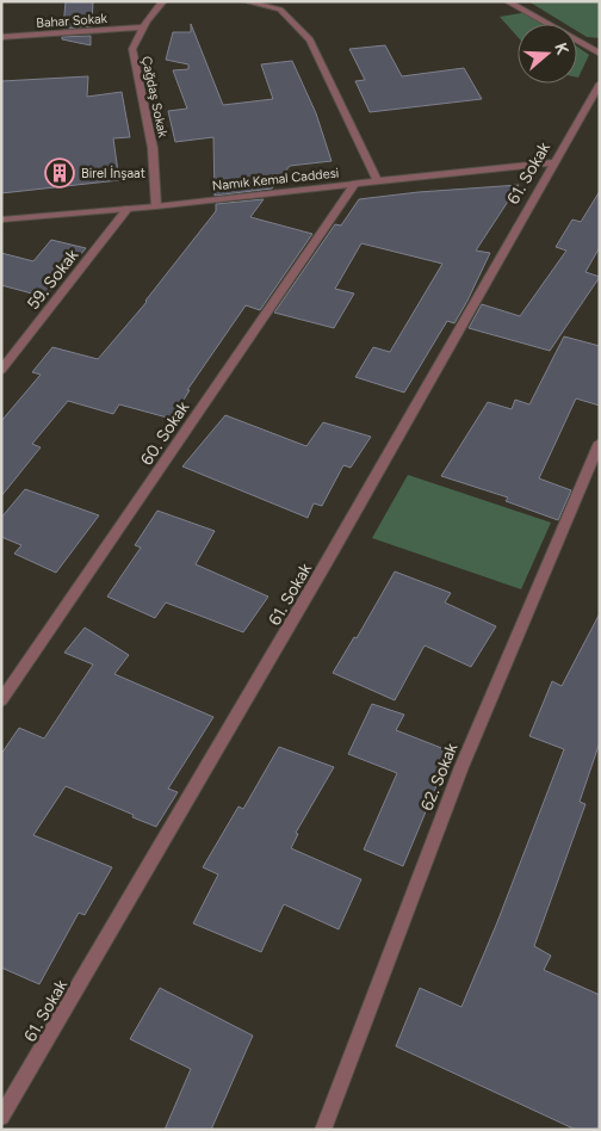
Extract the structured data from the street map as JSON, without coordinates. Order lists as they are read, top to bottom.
{
  "streets": {
    "street": [
      "Bahar Sokak",
      "Çağdaş Sokak",
      "61. Sokak",
      "Namık Kemal Caddesi",
      "59. Sokak",
      "60. Sokak",
      "62. Sokak"
    ]
  },
  "crossings": [
    ["Bahar Sokak", "Çağdaş Sokak"],
    ["Çağdaş Sokak", "Namık Kemal Caddesi"],
    ["61. Sokak", "Namık Kemal Caddesi"],
    ["Namık Kemal Caddesi", "59. Sokak"],
    ["Namık Kemal Caddesi", "60. Sokak"]
  ],
  "places": {
    "building": ["Birel İnşaat"]
  },
  "north": "right"
}
